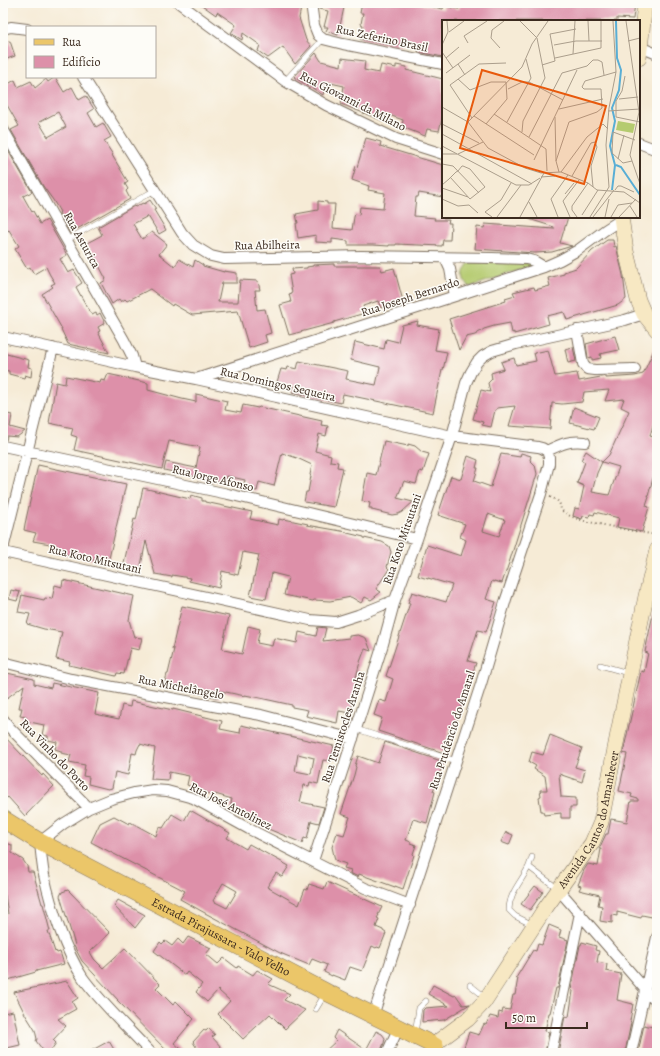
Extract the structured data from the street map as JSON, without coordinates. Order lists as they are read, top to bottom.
{
  "streets": {
    "main road": ["Avenida Cantos do Amanhecer", "Estrada Pirajussara - Valo Velho"],
    "street": [
      "Rua Zeferino Brasil",
      "Rua Giovanni da Milano",
      "Rua Asturica",
      "Rua Abilheira",
      "Rua Joseph Bernardo",
      "Rua Domingos Sequeira",
      "Rua Jorge Afonso",
      "Rua Koto Mitsutani",
      "Rua Michelângelo",
      "Rua Temistocles Aranha",
      "Rua Prudêncio do Amaral",
      "Rua Vinho do Porto",
      "Rua José Antolinez"
    ]
  },
  "crossings": [
    ["Rua Asturica", "Rua Domingos Sequeira"],
    ["Rua Abilheira", "Rua Joseph Bernardo"],
    ["Rua Joseph Bernardo", "Rua Domingos Sequeira"],
    ["Rua Domingos Sequeira", "Rua Koto Mitsutani"],
    ["Rua Domingos Sequeira", "Rua Prudêncio do Amaral"],
    ["Rua Jorge Afonso", "Rua Koto Mitsutani"],
    ["Rua Koto Mitsutani", "Rua Temistocles Aranha"],
    ["Rua Michelângelo", "Rua Temistocles Aranha"],
    ["Rua Temistocles Aranha", "Rua José Antolinez"],
    ["Rua Prudêncio do Amaral", "Rua José Antolinez"],
    ["Rua Prudêncio do Amaral", "Estrada Pirajussara - Valo Velho"],
    ["Rua Vinho do Porto", "Rua José Antolinez"],
    ["Rua José Antolinez", "Estrada Pirajussara - Valo Velho"],
    ["Avenida Cantos do Amanhecer", "Estrada Pirajussara - Valo Velho"]
  ],
  "legend": ["Rua", "Edifício"],
  "scale_bar": "50 m"
}
